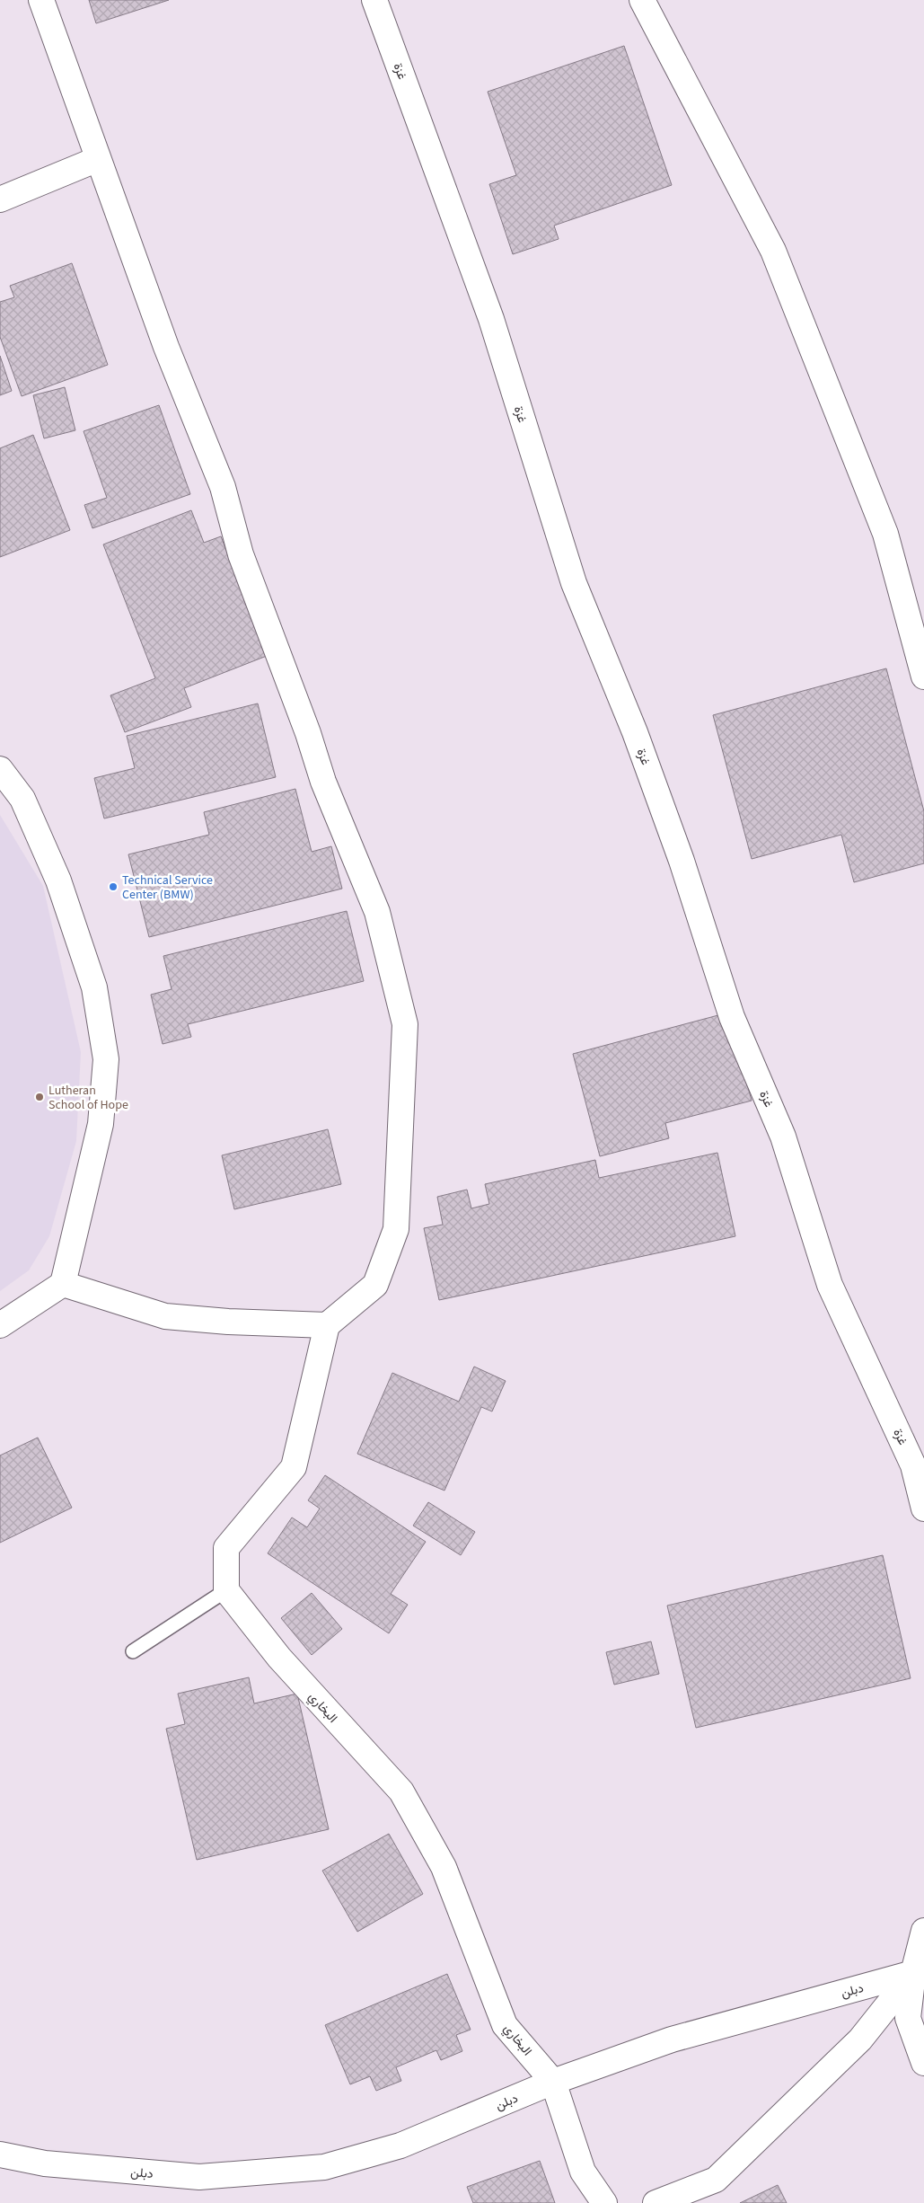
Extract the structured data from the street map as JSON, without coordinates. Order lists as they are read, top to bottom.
{
  "streets": {
    "street": ["غزة", "البخاري", "دبلن"]
  },
  "crossings": [
    ["البخاري", "دبلن"]
  ],
  "places": ["Technical Service Center (BMW)", "Lutheran School of Hope"]
}
